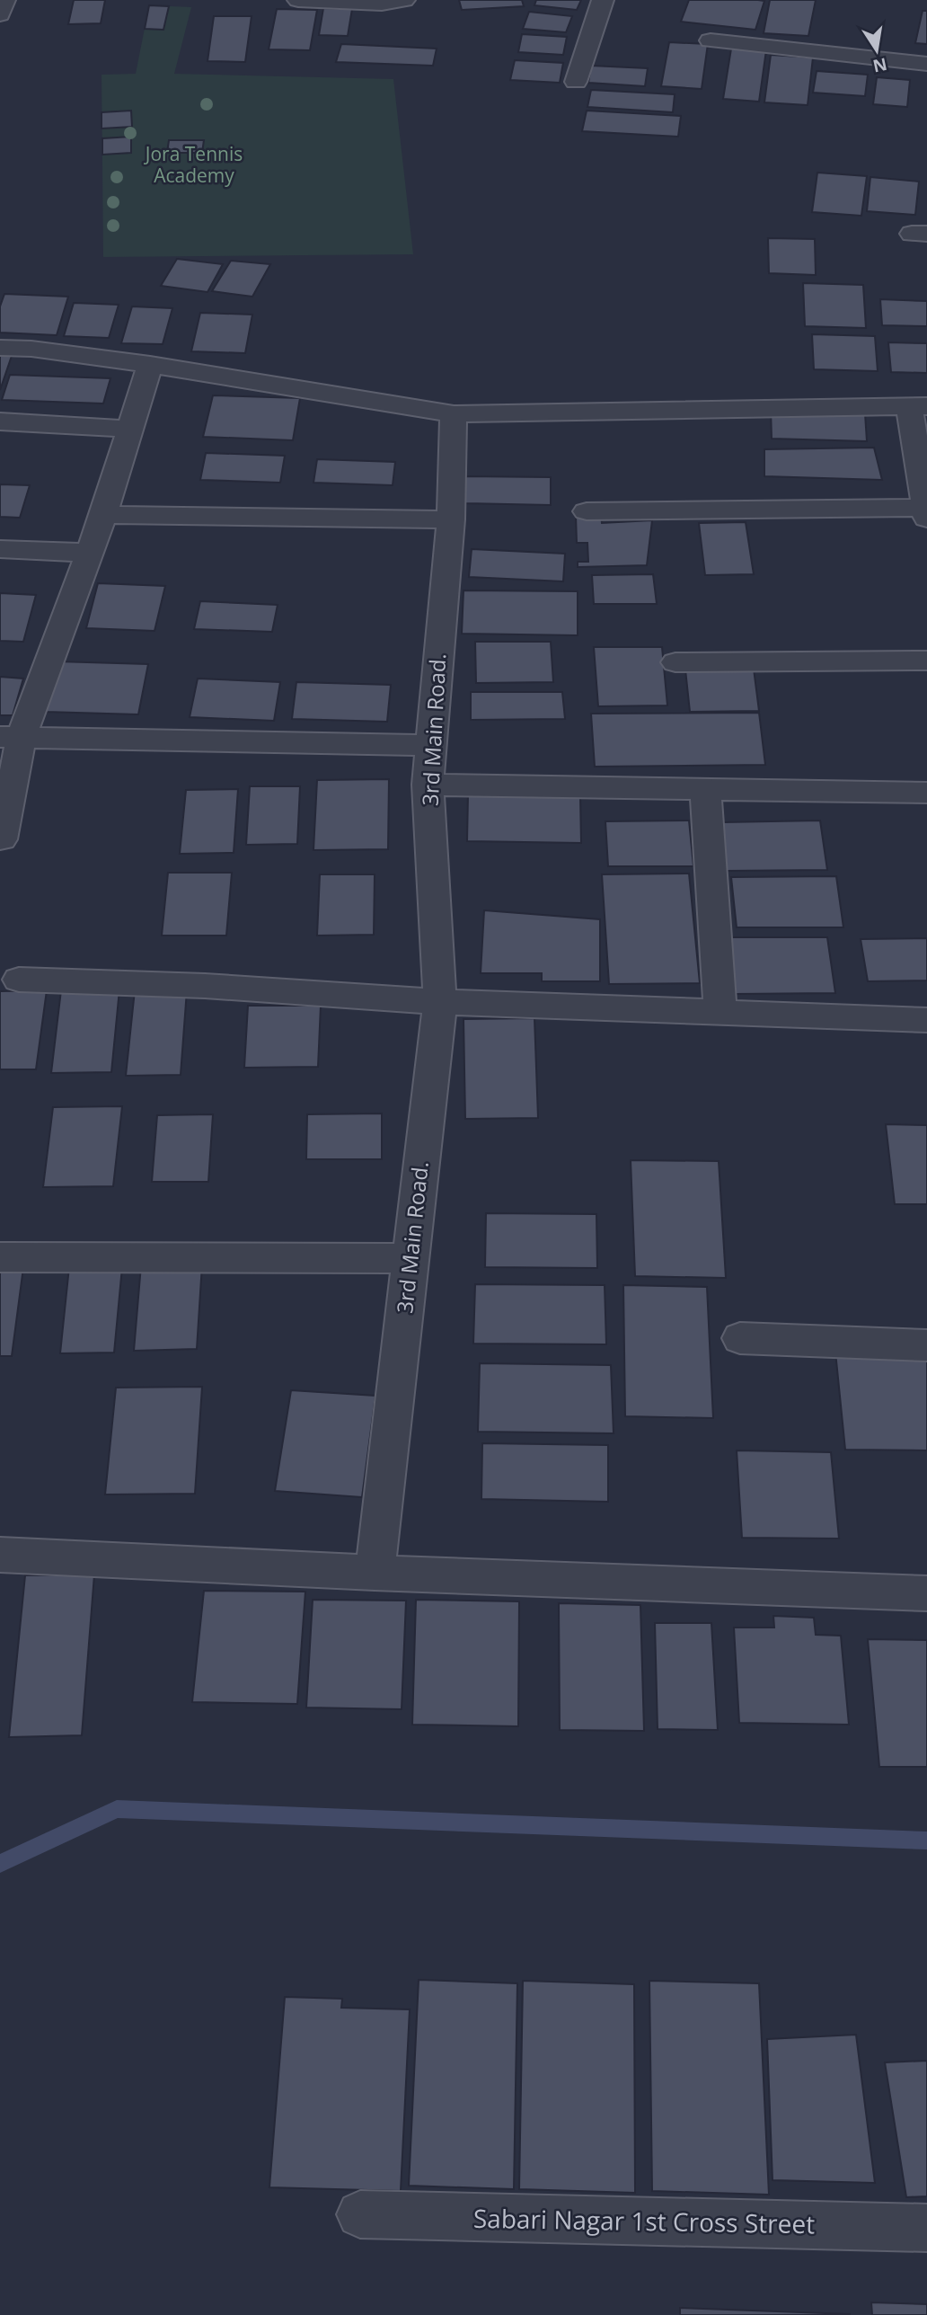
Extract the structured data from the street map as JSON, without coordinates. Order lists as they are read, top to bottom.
{
  "streets": {
    "street": ["3rd Main Road.", "Sabari Nagar 1st Cross Street"]
  },
  "parks": ["Jora Tennis Academy"],
  "north": "bottom"
}
